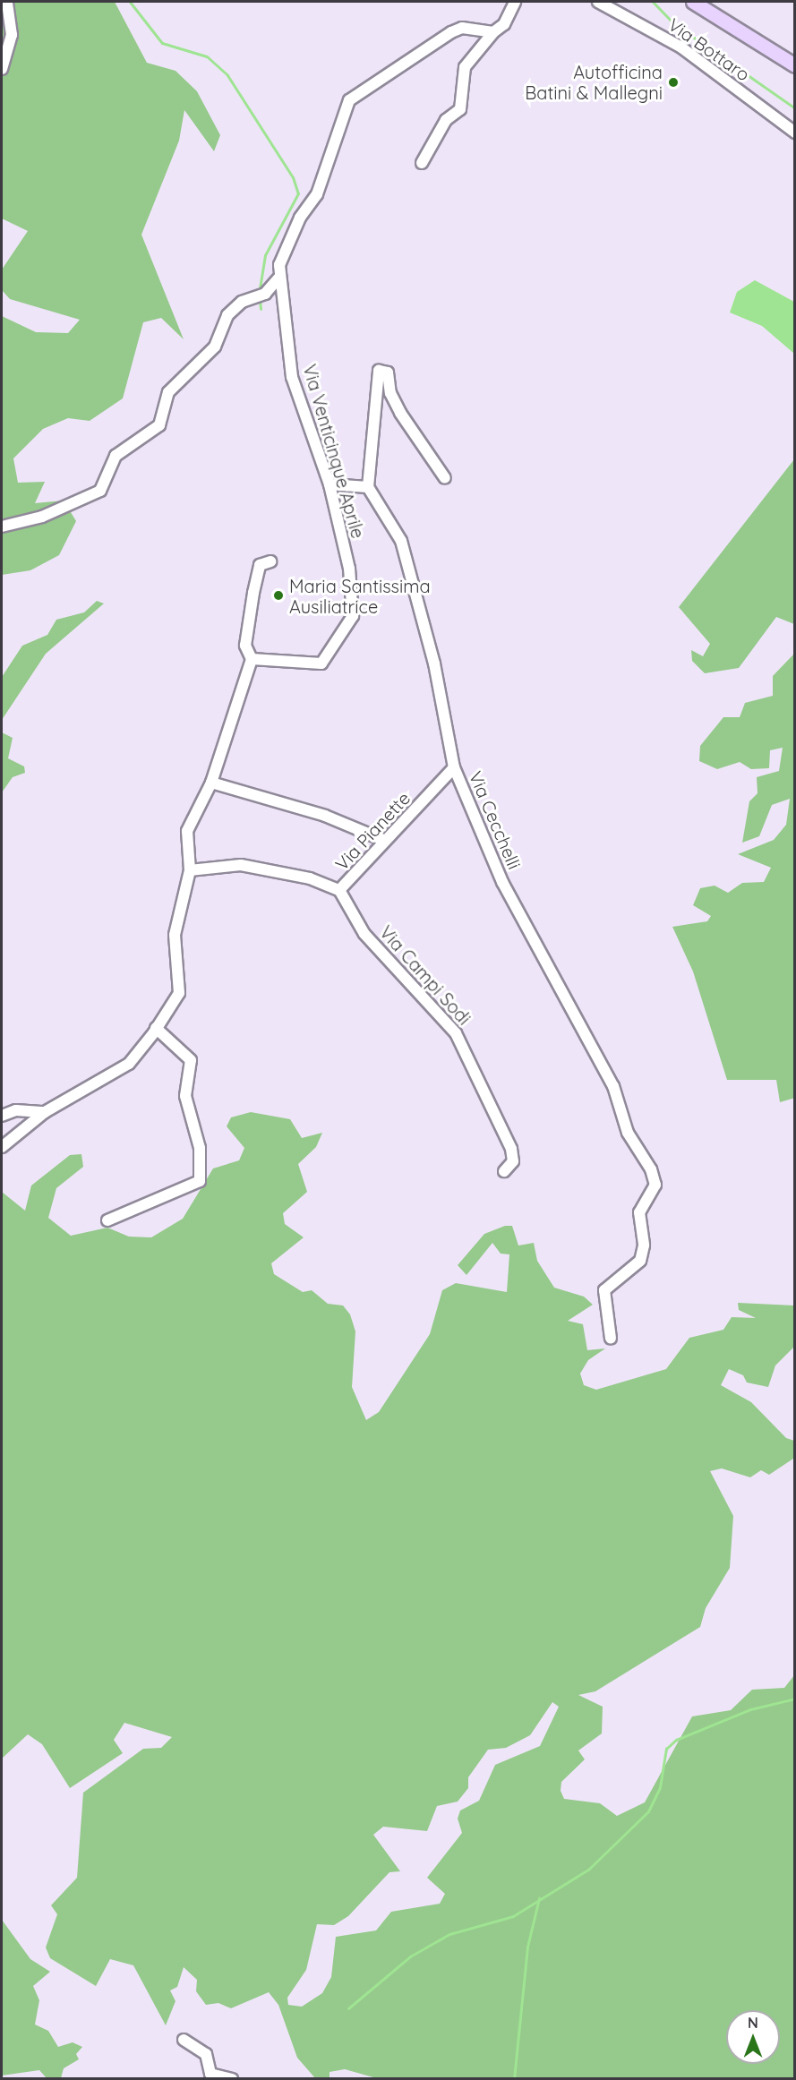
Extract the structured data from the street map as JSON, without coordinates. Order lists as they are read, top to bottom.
{
  "streets": {
    "street": [
      "Via Bottaro",
      "Via Venticinque Aprile",
      "Via Cecchelli",
      "Via Pianette",
      "Via Campi Sodi"
    ]
  },
  "crossings": [
    ["Via Cecchelli", "Via Pianette"],
    ["Via Pianette", "Via Campi Sodi"]
  ],
  "places": ["Autofficina Batini & Mallegni", "Maria Santissima Ausiliatrice"],
  "north": "top"
}
